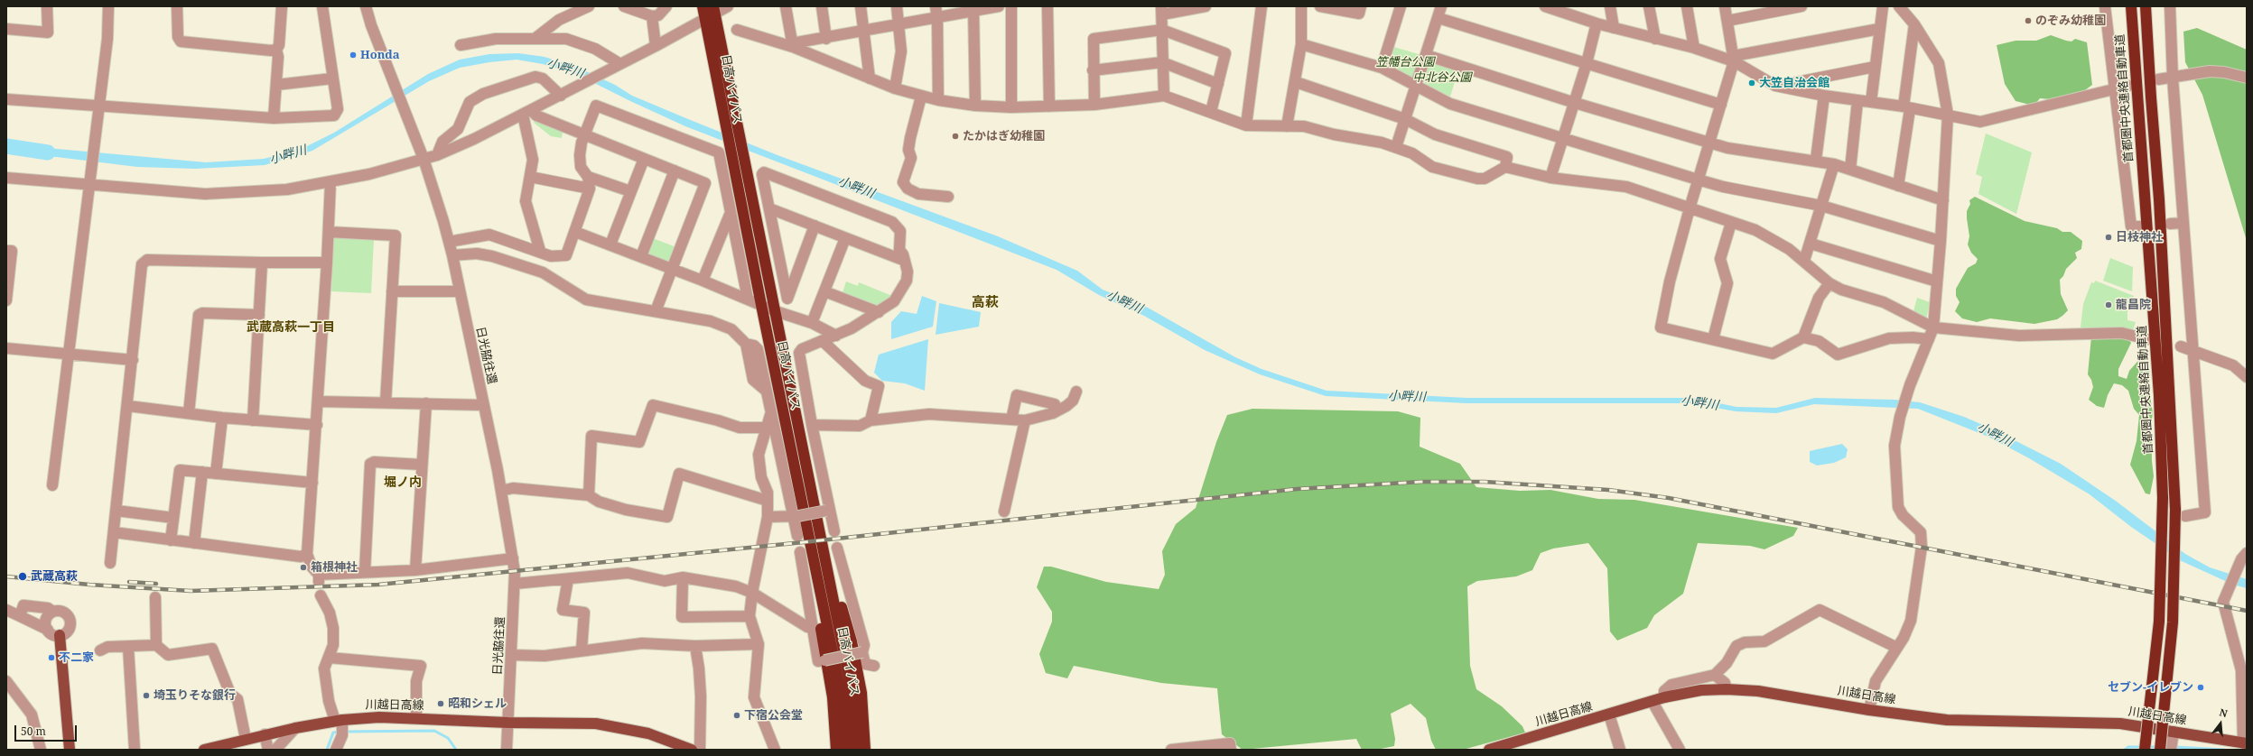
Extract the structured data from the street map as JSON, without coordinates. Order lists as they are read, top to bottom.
{
  "streets": {
    "highway": ["日高バイパス", "首都圏中央連絡自動車道"],
    "main road": ["川越日高線"],
    "street": ["日光脇往還"]
  },
  "crossings": [
    ["日光脇往還", "川越日高線"]
  ],
  "districts": ["高萩", "武蔵高萩一丁目", "堀ノ内"],
  "water": ["小畔川"],
  "parks": ["笠幡台公園", "中北谷公園"],
  "places": [
    "のぞみ幼稚園",
    "Honda",
    "大笠自治会館",
    "たかはぎ幼稚園",
    "日枝神社",
    "龍昌院",
    "箱根神社",
    "武蔵高萩",
    "不二家",
    "セブン-イレブン",
    "埼玉りそな銀行",
    "昭和シェル",
    "下宿公会堂"
  ],
  "scale_bar": "50 m",
  "north": "top"
}
